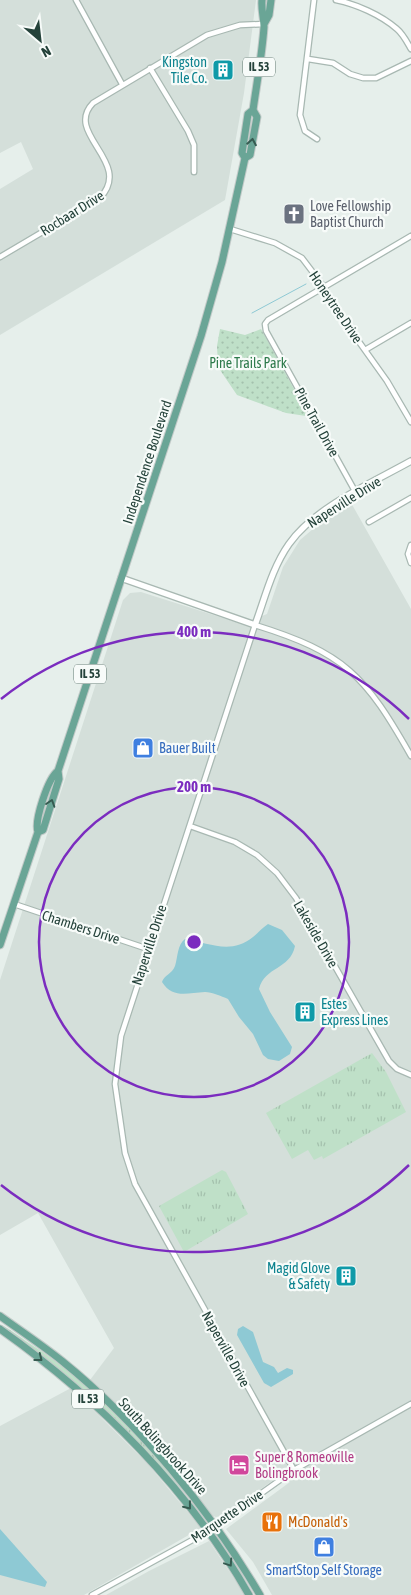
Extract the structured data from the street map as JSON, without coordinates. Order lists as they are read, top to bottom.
{
  "streets": {
    "main road": ["IL 53", "Independence Boulevard", "South Bolingbrook Drive"],
    "street": [
      "Rocbaar Drive",
      "Honeytree Drive",
      "Pine Trail Drive",
      "Naperville Drive",
      "Chambers Drive",
      "Lakeside Drive",
      "Marquette Drive"
    ]
  },
  "crossings": [
    ["Rocbaar Drive", "Independence Boulevard"],
    ["Honeytree Drive", "Pine Trail Drive"],
    ["Honeytree Drive", "Independence Boulevard"],
    ["Pine Trail Drive", "Naperville Drive"],
    ["Independence Boulevard", "Chambers Drive"],
    ["Naperville Drive", "Chambers Drive"],
    ["Naperville Drive", "Lakeside Drive"],
    ["Naperville Drive", "Marquette Drive"],
    ["South Bolingbrook Drive", "Marquette Drive"]
  ],
  "parks": ["Pine Trails Park"],
  "places": {
    "building": ["Kingston Tile Co.", "Estes Express Lines", "Magid Glove & Safety"],
    "church": ["Love Fellowship Baptist Church"],
    "shop": ["Bauer Built", "SmartStop Self Storage"],
    "hotel": ["Super 8 Romeoville Bolingbrook"],
    "restaurant": ["McDonald's"]
  },
  "north": "bottom right",
  "rings": ["400 m", "200 m"]
}
